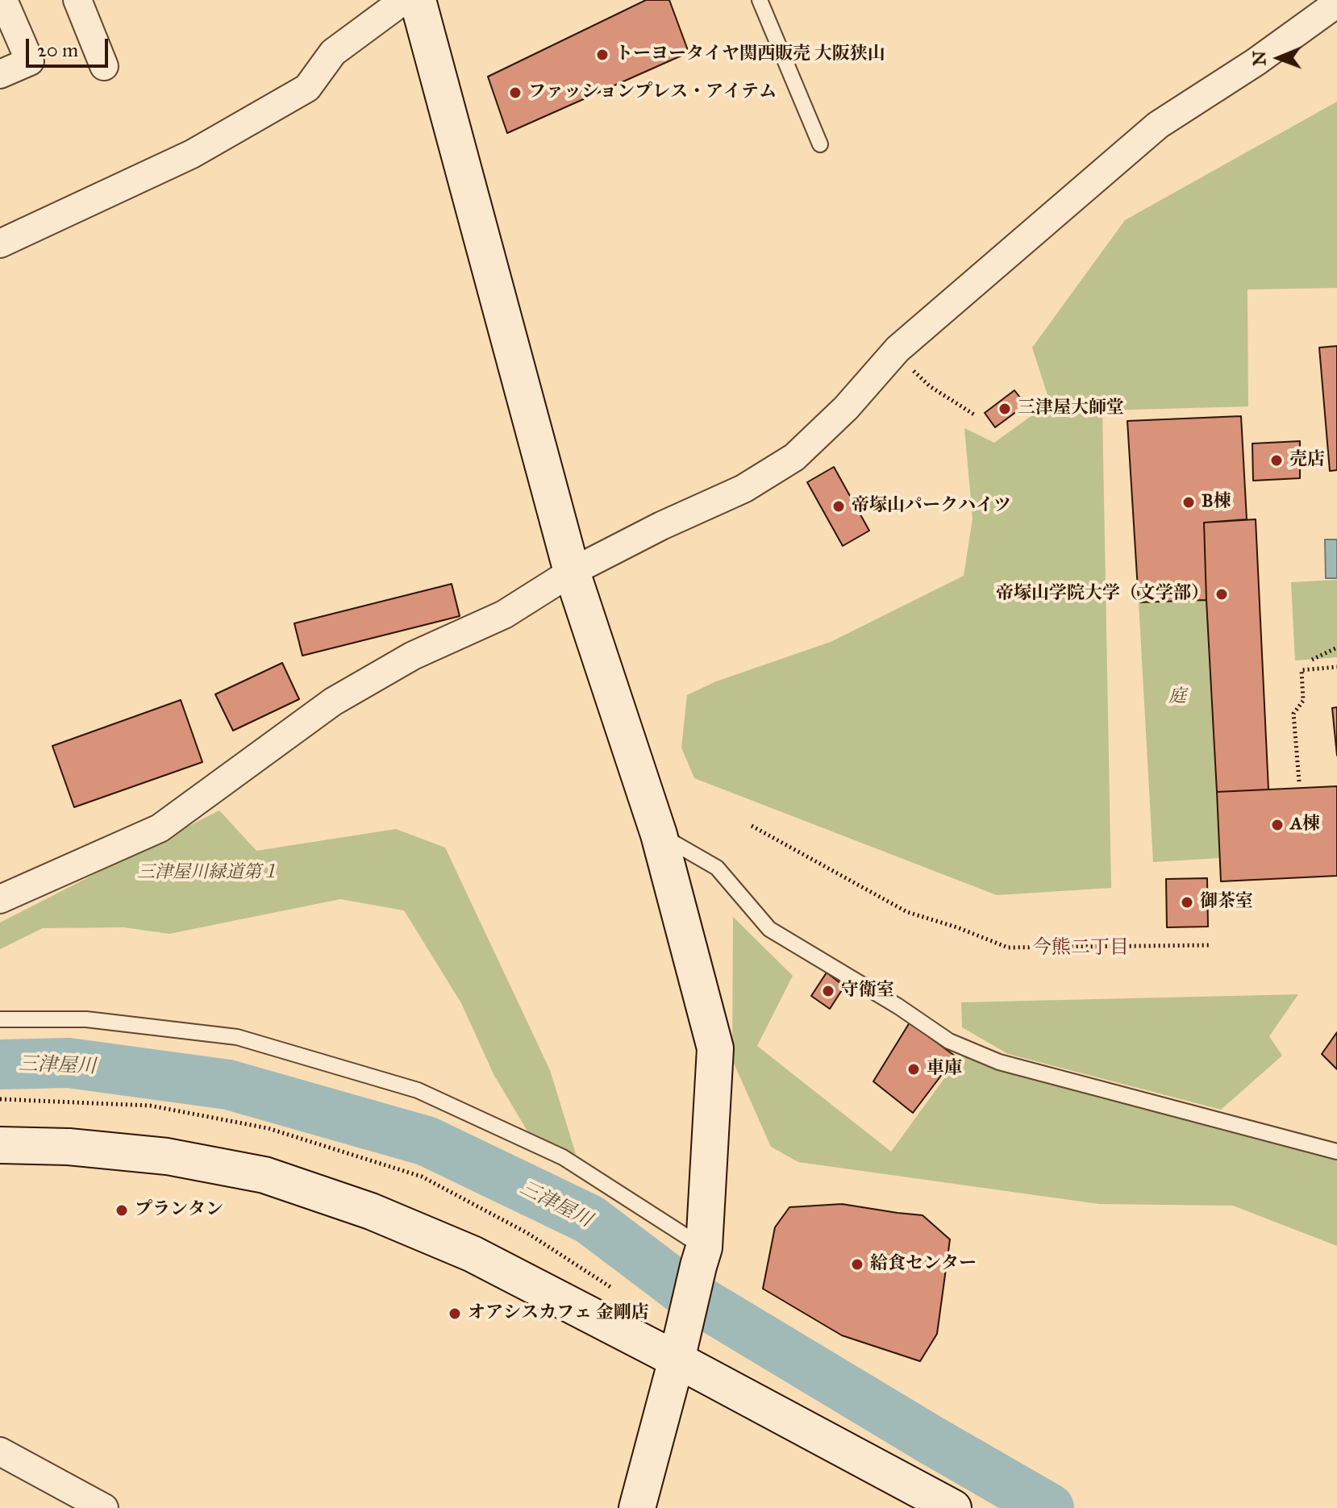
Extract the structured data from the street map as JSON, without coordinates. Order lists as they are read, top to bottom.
{
  "districts": ["今熊二丁目"],
  "water": ["三津屋川"],
  "parks": ["庭", "三津屋川緑道第１"],
  "places": [
    "トーヨータイヤ関西販売 大阪狭山",
    "ファッションプレス・アイテム",
    "三津屋大師堂",
    "売店",
    "B棟",
    "帝塚山パークハイツ",
    "帝塚山学院大学（文学部）",
    "A棟",
    "御茶室",
    "守衛室",
    "車庫",
    "プランタン",
    "給食センター",
    "オアシスカフェ 金剛店"
  ],
  "scale_bar": "20 m",
  "north": "left"
}
